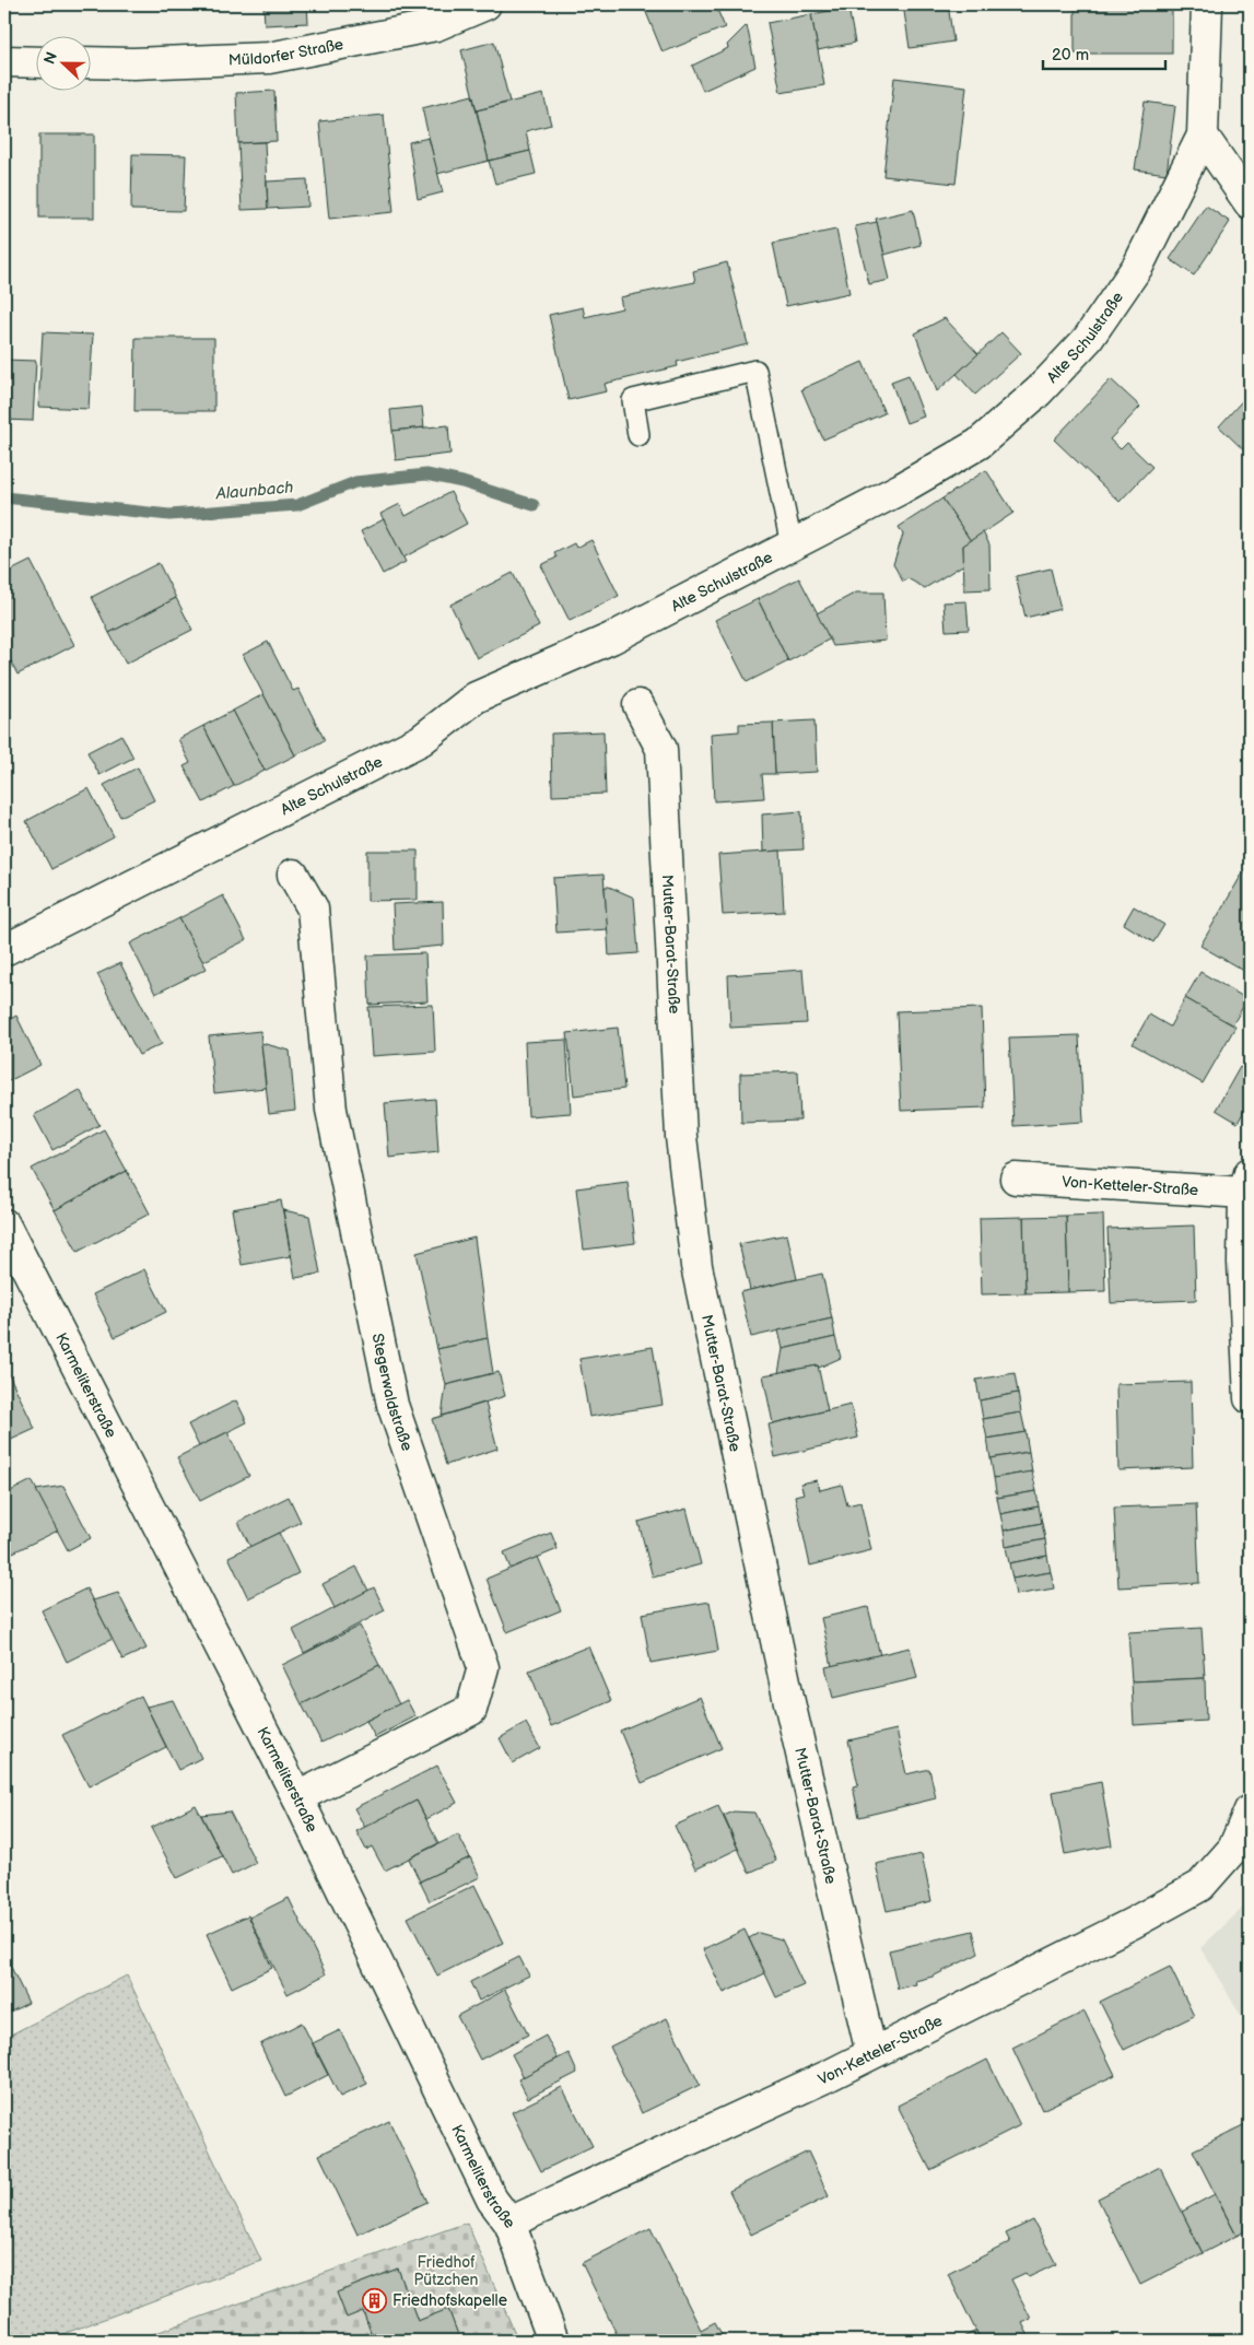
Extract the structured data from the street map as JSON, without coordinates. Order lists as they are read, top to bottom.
{
  "streets": {
    "street": [
      "Müldorfer Straße",
      "Alte Schulstraße",
      "Mutter-Barat-Straße",
      "Von-Ketteler-Straße",
      "Karmeliterstraße",
      "Stegerwaldstraße"
    ]
  },
  "crossings": [
    ["Mutter-Barat-Straße", "Von-Ketteler-Straße"],
    ["Von-Ketteler-Straße", "Karmeliterstraße"],
    ["Karmeliterstraße", "Stegerwaldstraße"]
  ],
  "water": ["Alaunbach"],
  "parks": ["Friedhof Pützchen"],
  "places": {
    "building": ["Friedhofskapelle"]
  },
  "scale_bar": "20 m",
  "north": "left"
}
